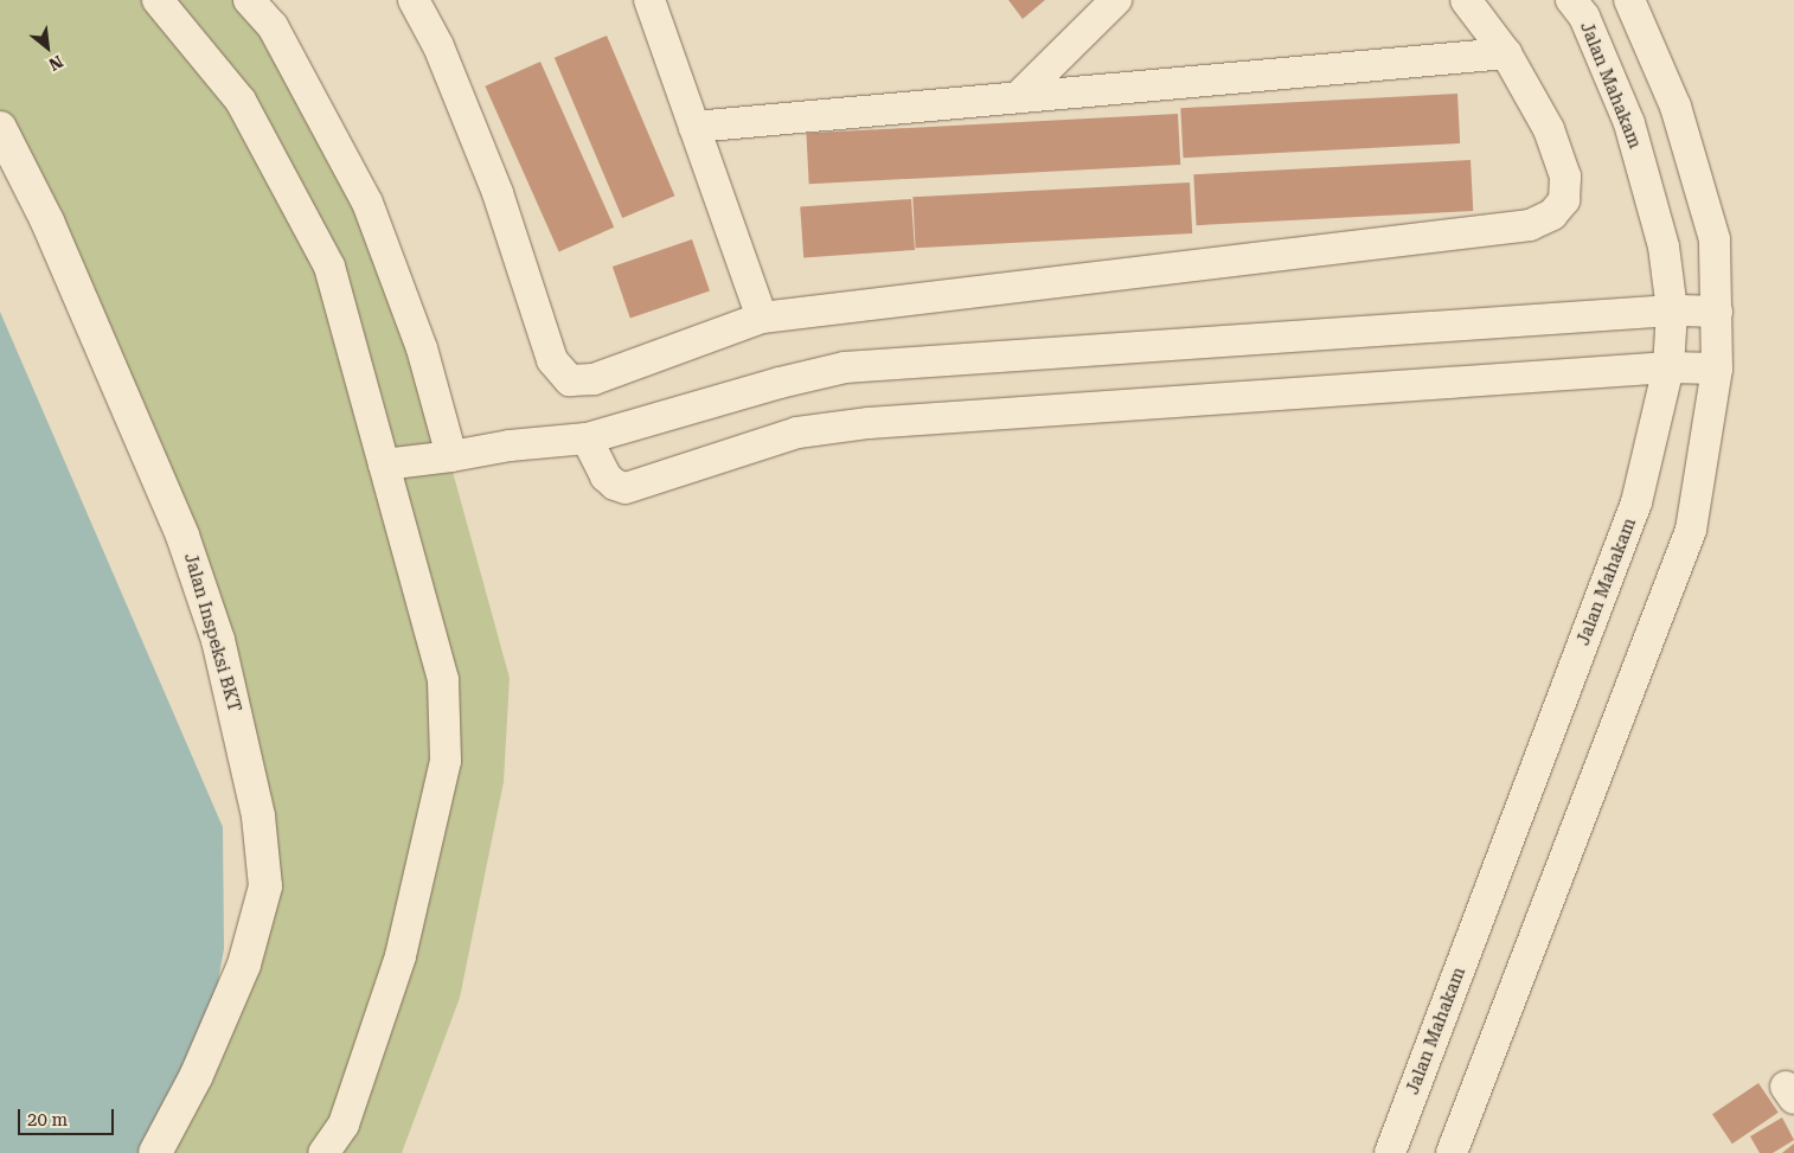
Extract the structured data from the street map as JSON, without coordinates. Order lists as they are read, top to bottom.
{
  "streets": {
    "street": ["Jalan Mahakam", "Jalan Inspeksi BKT"]
  },
  "scale_bar": "20 m",
  "north": "bottom right"
}
